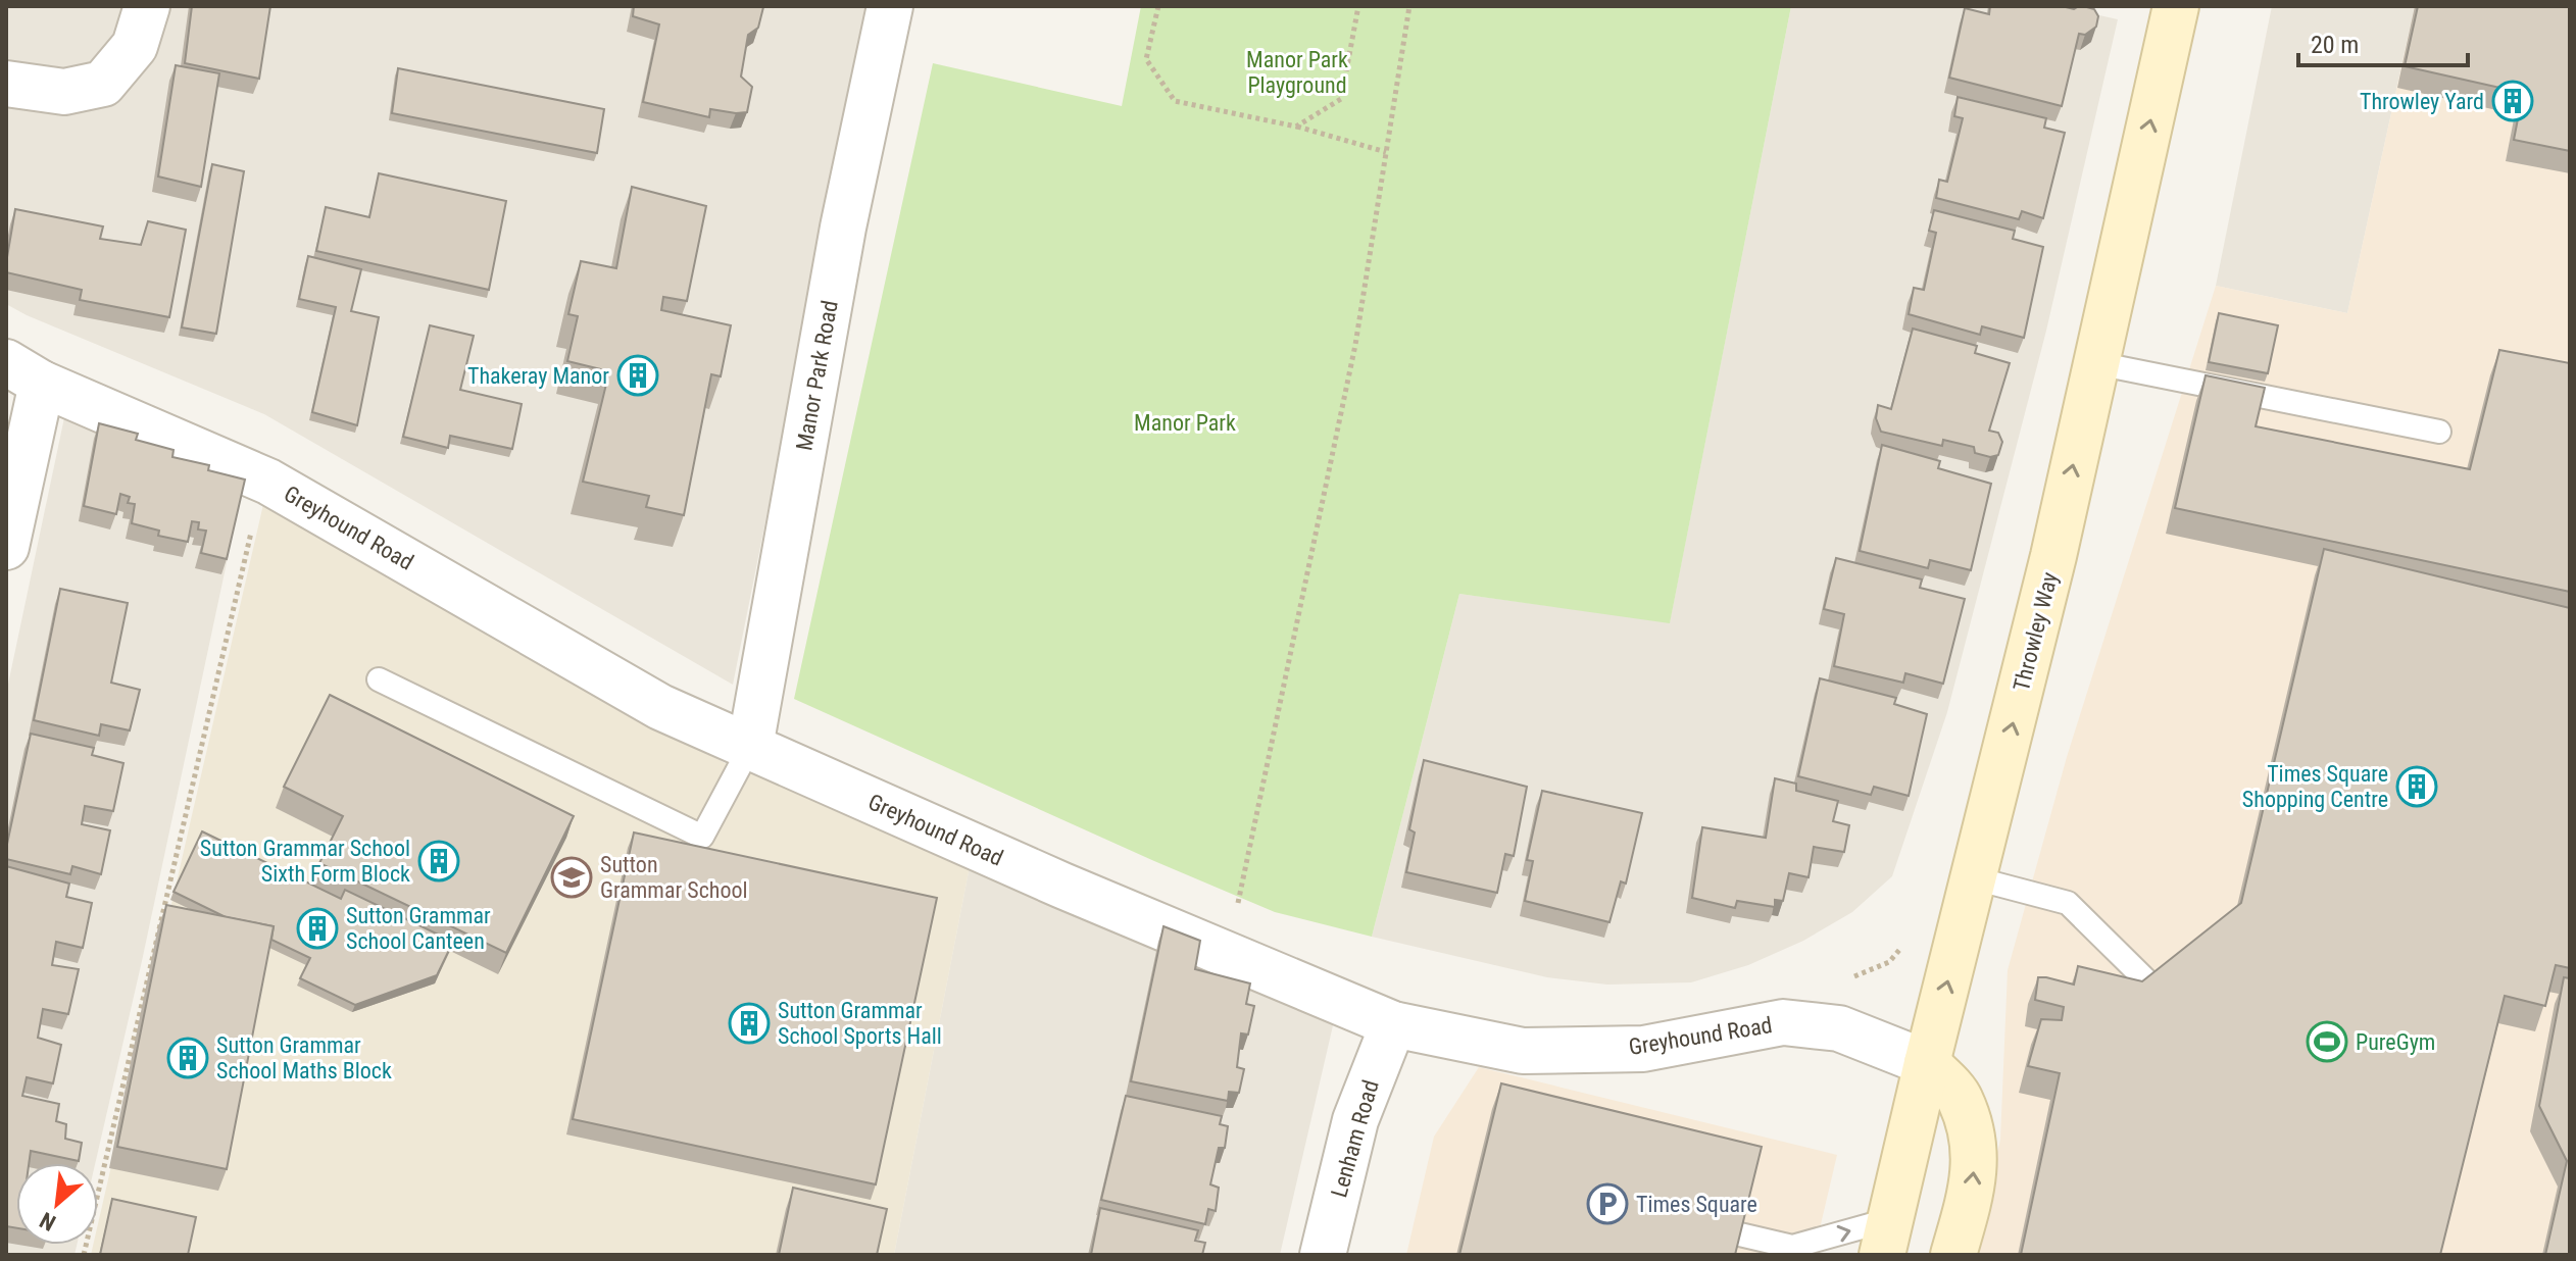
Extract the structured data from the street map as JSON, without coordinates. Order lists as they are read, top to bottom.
{
  "streets": {
    "main road": ["Throwley Way"],
    "street": ["Manor Park Road", "Greyhound Road", "Lenham Road"]
  },
  "crossings": [
    ["Manor Park Road", "Greyhound Road"],
    ["Greyhound Road", "Throwley Way"],
    ["Greyhound Road", "Lenham Road"]
  ],
  "one_way": ["Throwley Way"],
  "parks": ["Manor Park Playground", "Manor Park"],
  "places": {
    "building": [
      "Throwley Yard",
      "Thakeray Manor",
      "Times Square Shopping Centre",
      "Sutton Grammar School Sixth Form Block",
      "Sutton Grammar School Canteen",
      "Sutton Grammar School Sports Hall",
      "Sutton Grammar School Maths Block"
    ],
    "school or university": ["Sutton Grammar School"],
    "sports": ["PureGym"],
    "parking": ["Times Square"]
  },
  "scale_bar": "20 m",
  "north": "bottom left"
}
